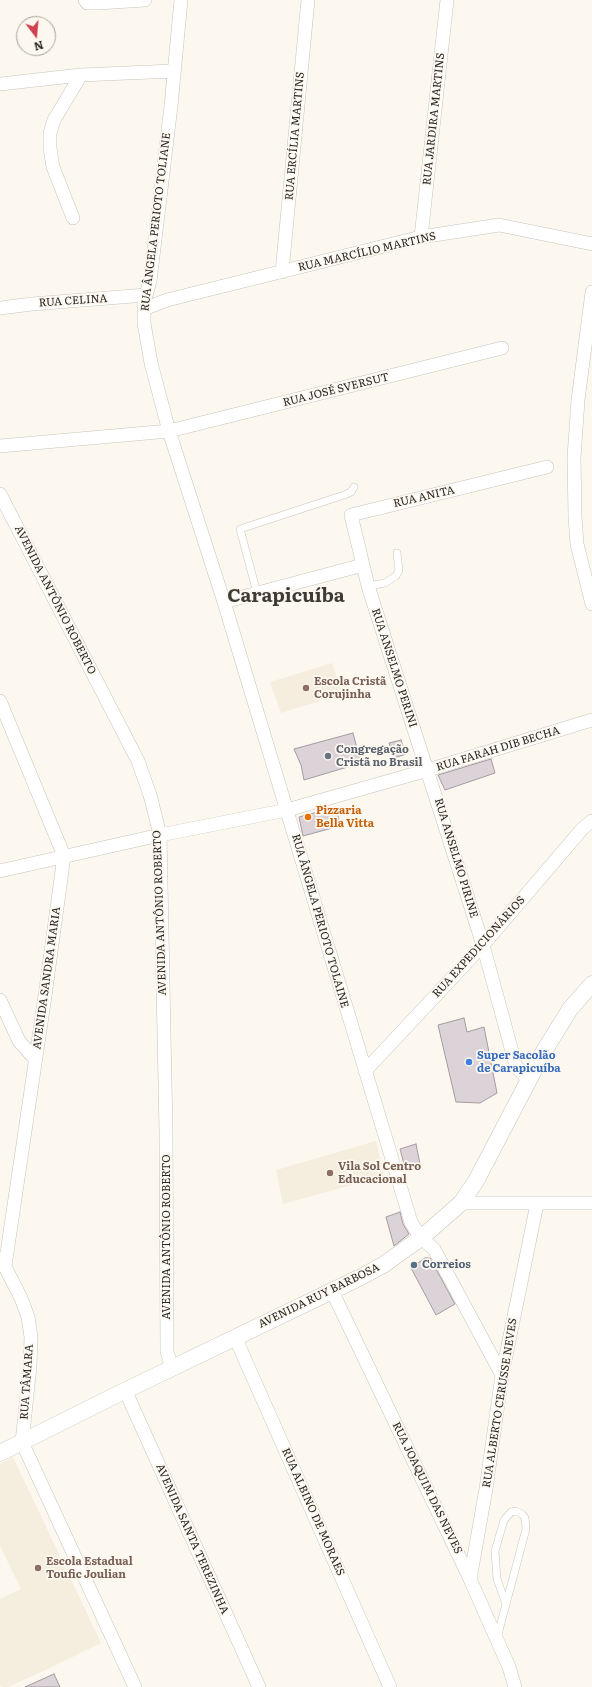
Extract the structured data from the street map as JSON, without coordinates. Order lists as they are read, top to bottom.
{
  "streets": {
    "street": [
      "RUA JARDIRA MARTINS",
      "RUA ERCÍLIA MARTINS",
      "RUA ÂNGELA PERIOTO TOLIANE",
      "RUA MARCÍLIO MARTINS",
      "RUA CELINA",
      "RUA JOSÉ SVERSUT",
      "RUA ANITA",
      "AVENIDA ANTÔNIO ROBERTO",
      "RUA ANSELMO PERINI",
      "RUA FARAH DIB BECHA",
      "RUA ANSELMO PIRINE",
      "RUA ÂNGELA PERIOTO TOLAINE",
      "RUA EXPEDICIONÁRIOS",
      "AVENIDA SANDRA MARIA",
      "AVENIDA RUY BARBOSA",
      "RUA TÂMARA",
      "RUA ALBERTO CERUSSE NEVES",
      "RUA JOAQUIM DAS NEVES",
      "RUA ALBINO DE MORAES",
      "AVENIDA SANTA TEREZINHA"
    ]
  },
  "crossings": [
    ["RUA JARDIRA MARTINS", "RUA MARCÍLIO MARTINS"],
    ["RUA ERCÍLIA MARTINS", "RUA MARCÍLIO MARTINS"],
    ["RUA ÂNGELA PERIOTO TOLIANE", "RUA MARCÍLIO MARTINS"],
    ["RUA ÂNGELA PERIOTO TOLIANE", "RUA CELINA"],
    ["RUA ÂNGELA PERIOTO TOLIANE", "RUA JOSÉ SVERSUT"],
    ["RUA ÂNGELA PERIOTO TOLIANE", "RUA ÂNGELA PERIOTO TOLAINE"],
    ["RUA ANITA", "RUA ANSELMO PERINI"],
    ["AVENIDA ANTÔNIO ROBERTO", "RUA FARAH DIB BECHA"],
    ["AVENIDA ANTÔNIO ROBERTO", "AVENIDA RUY BARBOSA"],
    ["RUA ANSELMO PERINI", "RUA FARAH DIB BECHA"],
    ["RUA ANSELMO PERINI", "RUA ANSELMO PIRINE"],
    ["RUA FARAH DIB BECHA", "RUA ANSELMO PIRINE"],
    ["RUA FARAH DIB BECHA", "RUA ÂNGELA PERIOTO TOLAINE"],
    ["RUA FARAH DIB BECHA", "AVENIDA SANDRA MARIA"],
    ["RUA ANSELMO PIRINE", "RUA EXPEDICIONÁRIOS"],
    ["RUA ANSELMO PIRINE", "AVENIDA RUY BARBOSA"],
    ["RUA ÂNGELA PERIOTO TOLAINE", "RUA EXPEDICIONÁRIOS"],
    ["RUA ÂNGELA PERIOTO TOLAINE", "AVENIDA RUY BARBOSA"],
    ["RUA ÂNGELA PERIOTO TOLAINE", "RUA ALBERTO CERUSSE NEVES"],
    ["AVENIDA SANDRA MARIA", "RUA TÂMARA"],
    ["AVENIDA RUY BARBOSA", "RUA TÂMARA"],
    ["AVENIDA RUY BARBOSA", "RUA JOAQUIM DAS NEVES"],
    ["AVENIDA RUY BARBOSA", "RUA ALBINO DE MORAES"],
    ["AVENIDA RUY BARBOSA", "AVENIDA SANTA TEREZINHA"],
    ["RUA ALBERTO CERUSSE NEVES", "RUA JOAQUIM DAS NEVES"]
  ],
  "districts": ["Carapicuíba"],
  "places": [
    "Escola Cristã Corujinha",
    "Congregação Cristã no Brasil",
    "Pizzaria Bella Vitta",
    "Super Sacolão de Carapicuíba",
    "Vila Sol Centro Educacional",
    "Correios",
    "Escola Estadual Toufic Joulian"
  ],
  "north": "bottom"
}
